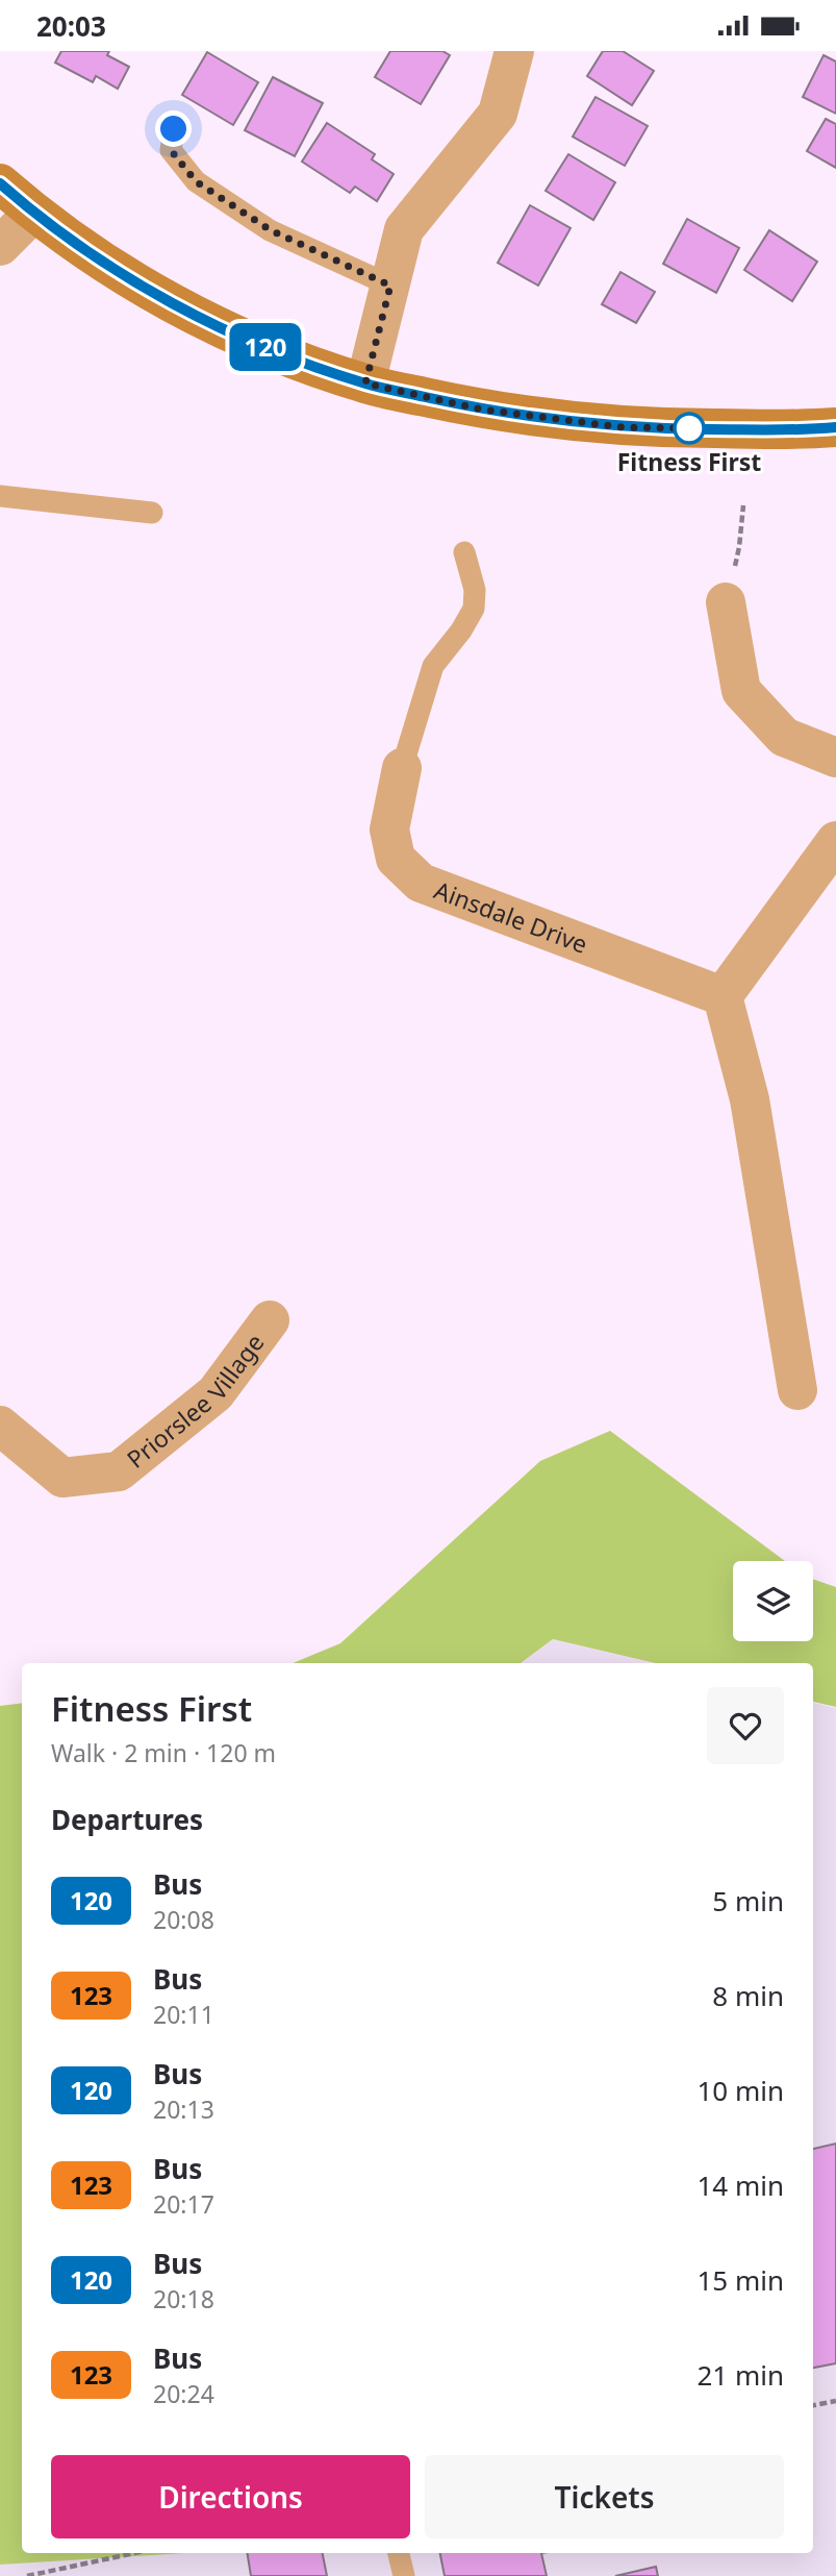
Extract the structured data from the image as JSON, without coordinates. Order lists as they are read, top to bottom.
{
  "streets": {
    "street": ["Ainsdale Drive", "Priorslee Village"]
  },
  "places": ["Fitness First"],
  "lines": ["bus line 120"],
  "page": {
    "status": "20:03",
    "on_map": "120",
    "heading": [
      ["Fitness First", "Walk · 2 min · 120 m"],
      "Departures"
    ],
    "list": [
      {
        "mark": "120",
        "name": "Bus",
        "note": "20:08",
        "value": "5 min"
      },
      {
        "mark": "123",
        "name": "Bus",
        "note": "20:11",
        "value": "8 min"
      },
      {
        "mark": "120",
        "name": "Bus",
        "note": "20:13",
        "value": "10 min"
      },
      {
        "mark": "123",
        "name": "Bus",
        "note": "20:17",
        "value": "14 min"
      },
      {
        "mark": "120",
        "name": "Bus",
        "note": "20:18",
        "value": "15 min"
      },
      {
        "mark": "123",
        "name": "Bus",
        "note": "20:24",
        "value": "21 min"
      }
    ],
    "buttons": ["Directions", "Tickets"]
  }
}
